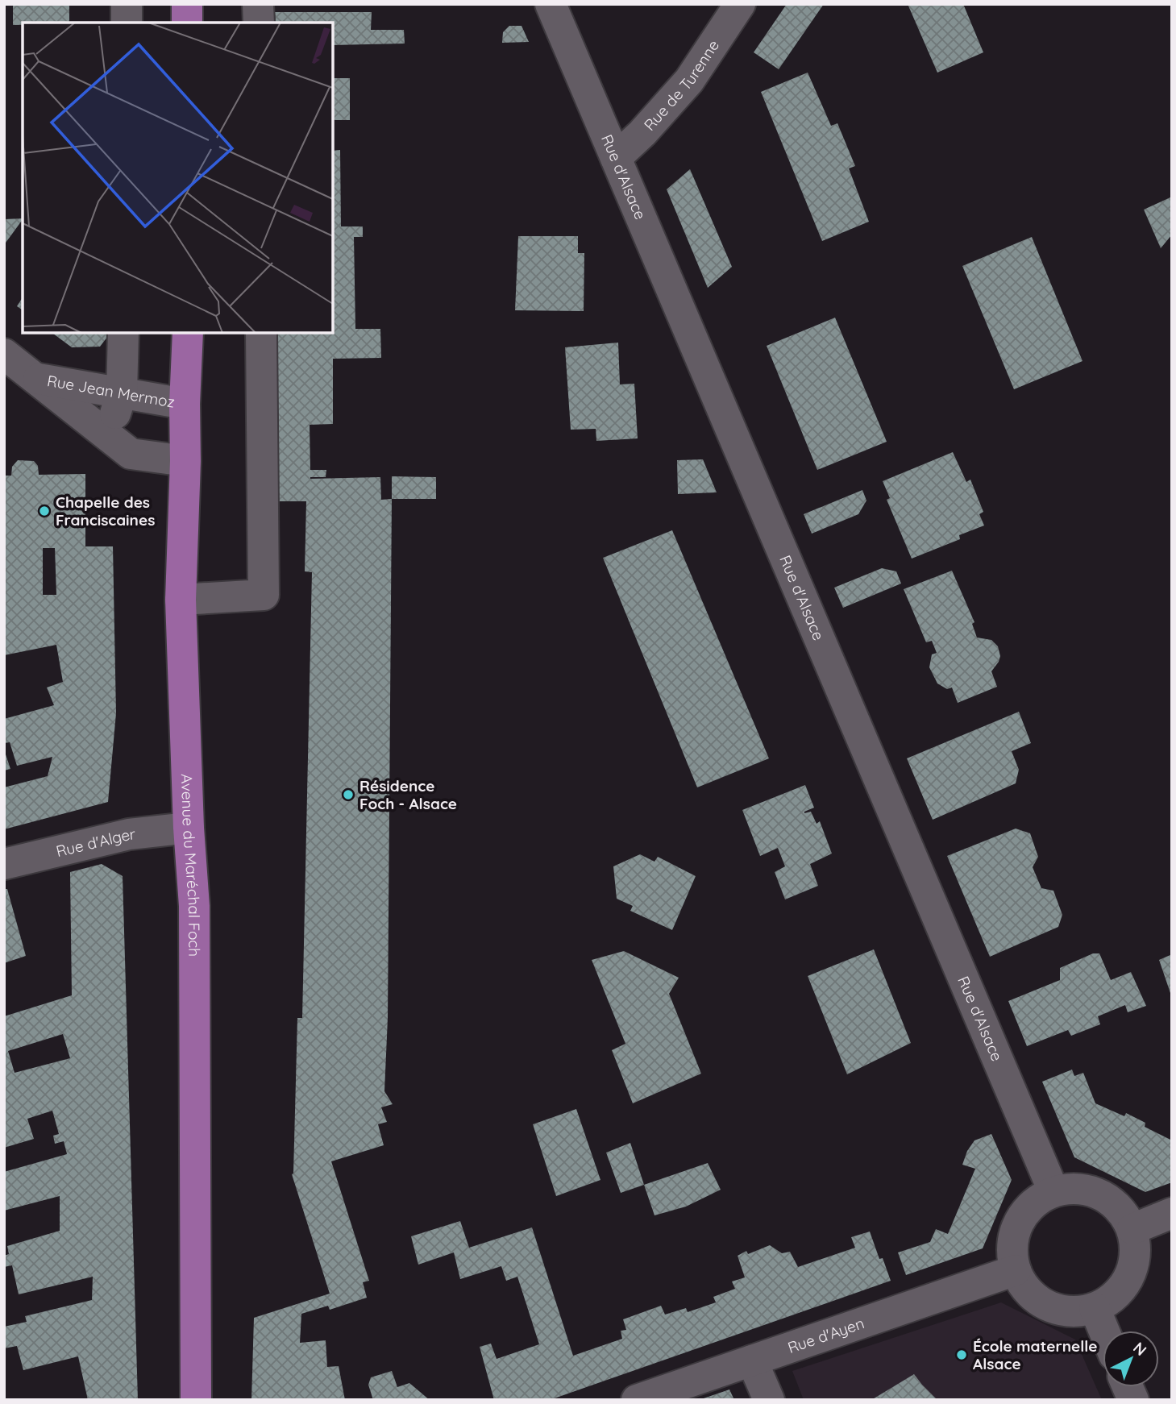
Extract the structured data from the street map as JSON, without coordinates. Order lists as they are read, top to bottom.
{
  "streets": {
    "main road": ["Avenue du Maréchal Foch"],
    "street": [
      "Rue de Turenne",
      "Rue d'Alsace",
      "Rue Jean Mermoz",
      "Rue d'Alger",
      "Rue d'Ayen"
    ]
  },
  "crossings": [
    ["Rue de Turenne", "Rue d'Alsace"],
    ["Rue d'Alsace", "Rue d'Ayen"],
    ["Rue Jean Mermoz", "Avenue du Maréchal Foch"],
    ["Rue d'Alger", "Avenue du Maréchal Foch"]
  ],
  "places": ["Chapelle des Franciscaines", "Résidence Foch - Alsace", "École maternelle Alsace"],
  "north": "top right"
}
